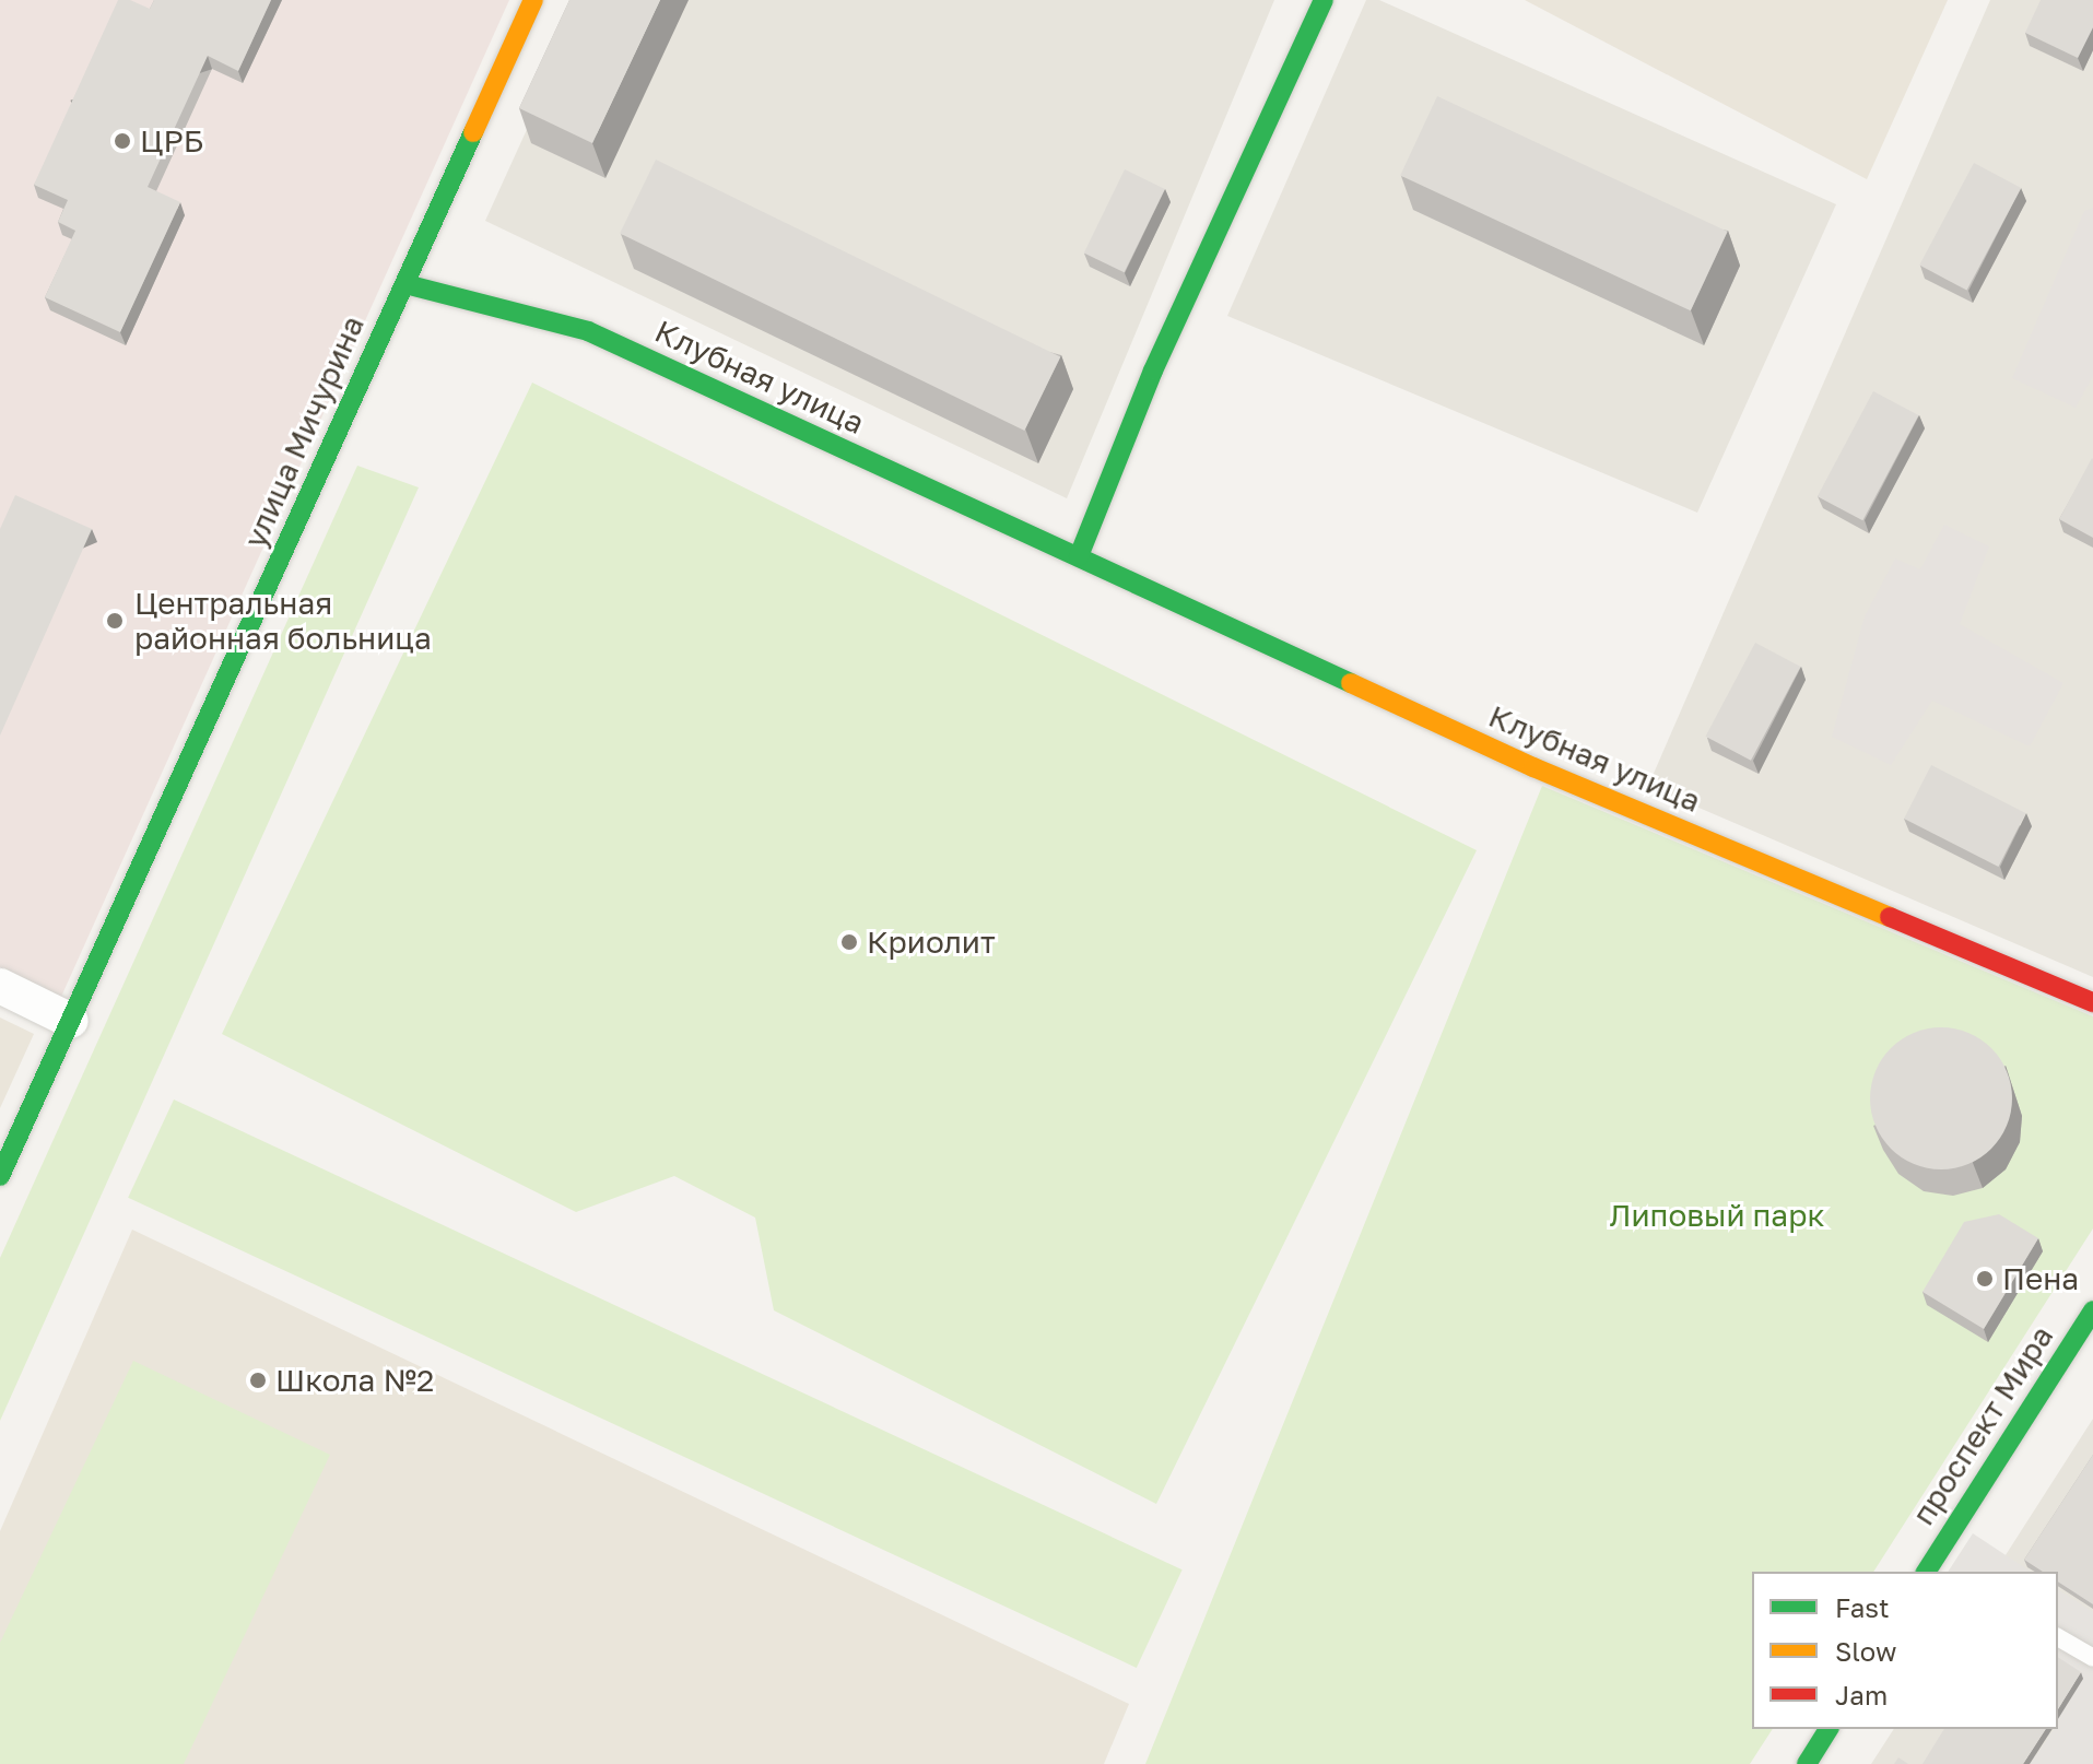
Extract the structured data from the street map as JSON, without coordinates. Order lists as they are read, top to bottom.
{
  "streets": {
    "street": ["Клубная улица", "улица Мичурина", "проспект Мира"]
  },
  "crossings": [
    ["Клубная улица", "улица Мичурина"]
  ],
  "parks": ["Липовый парк"],
  "places": [
    "ЦРБ",
    "Центральная районная больница",
    "Криолит",
    "Пена",
    "Школа №2"
  ],
  "legend": ["Fast", "Slow", "Jam"]
}
